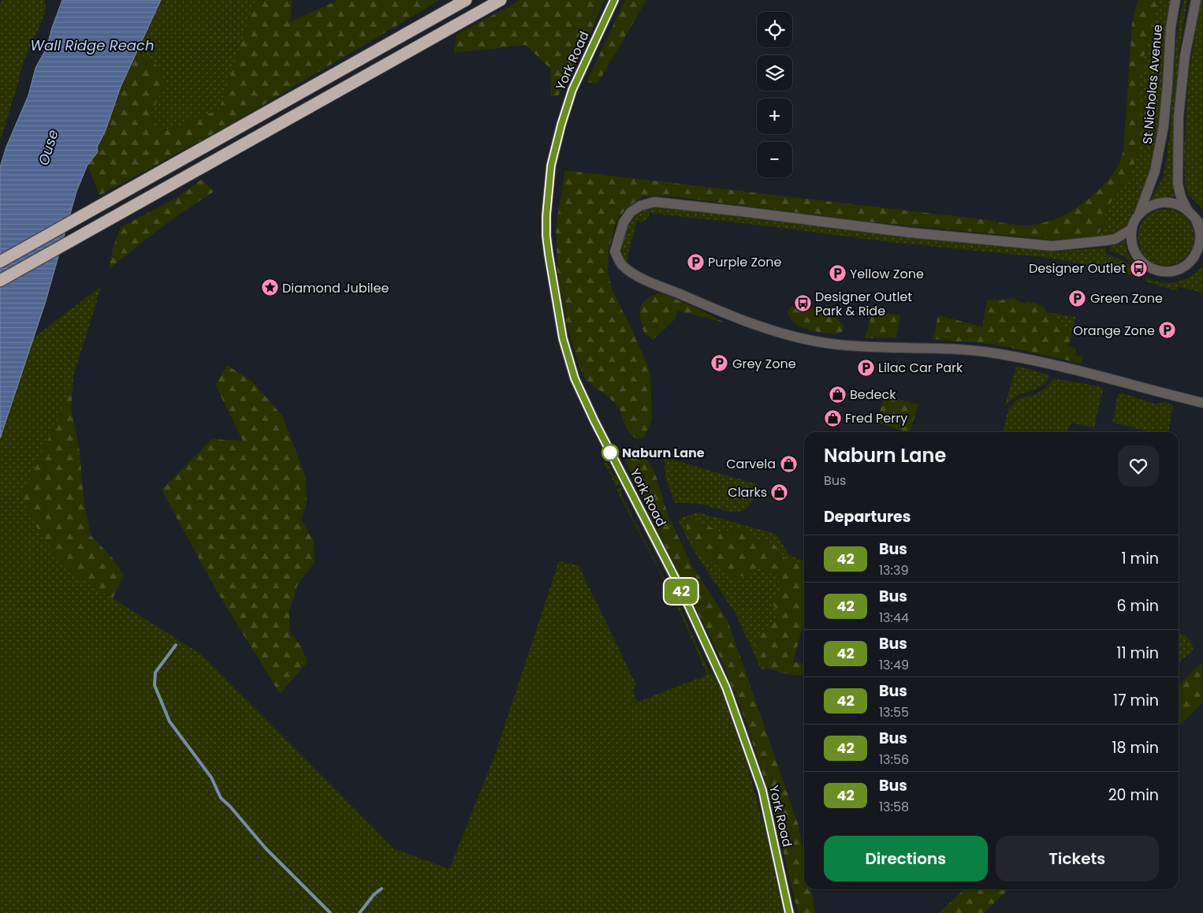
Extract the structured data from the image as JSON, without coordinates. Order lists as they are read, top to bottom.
{
  "streets": {
    "main road": ["York Road"],
    "street": ["St Nicholas Avenue"]
  },
  "water": ["Wall Ridge Reach", "Ouse"],
  "places": {
    "parking": [
      "Purple Zone",
      "Yellow Zone",
      "Green Zone",
      "Orange Zone",
      "Grey Zone",
      "Lilac Car Park"
    ],
    "bus stop": ["Designer Outlet", "Designer Outlet Park & Ride"],
    "place": ["Diamond Jubilee"],
    "shop": [
      "Bedeck",
      "Fred Perry",
      "Carvela",
      "Clarks"
    ],
    "other": ["Naburn Lane"]
  },
  "lines": ["bus line 42"],
  "page": {
    "on_map": "42",
    "map_buttons": ["+", "−"],
    "heading": [
      ["Naburn Lane", "Bus"],
      "Departures"
    ],
    "list": [
      {
        "mark": "42",
        "name": "Bus",
        "note": "13:39",
        "value": "1 min"
      },
      {
        "mark": "42",
        "name": "Bus",
        "note": "13:44",
        "value": "6 min"
      },
      {
        "mark": "42",
        "name": "Bus",
        "note": "13:49",
        "value": "11 min"
      },
      {
        "mark": "42",
        "name": "Bus",
        "note": "13:55",
        "value": "17 min"
      },
      {
        "mark": "42",
        "name": "Bus",
        "note": "13:56",
        "value": "18 min"
      },
      {
        "mark": "42",
        "name": "Bus",
        "note": "13:58",
        "value": "20 min"
      }
    ],
    "buttons": ["Directions", "Tickets"]
  }
}
